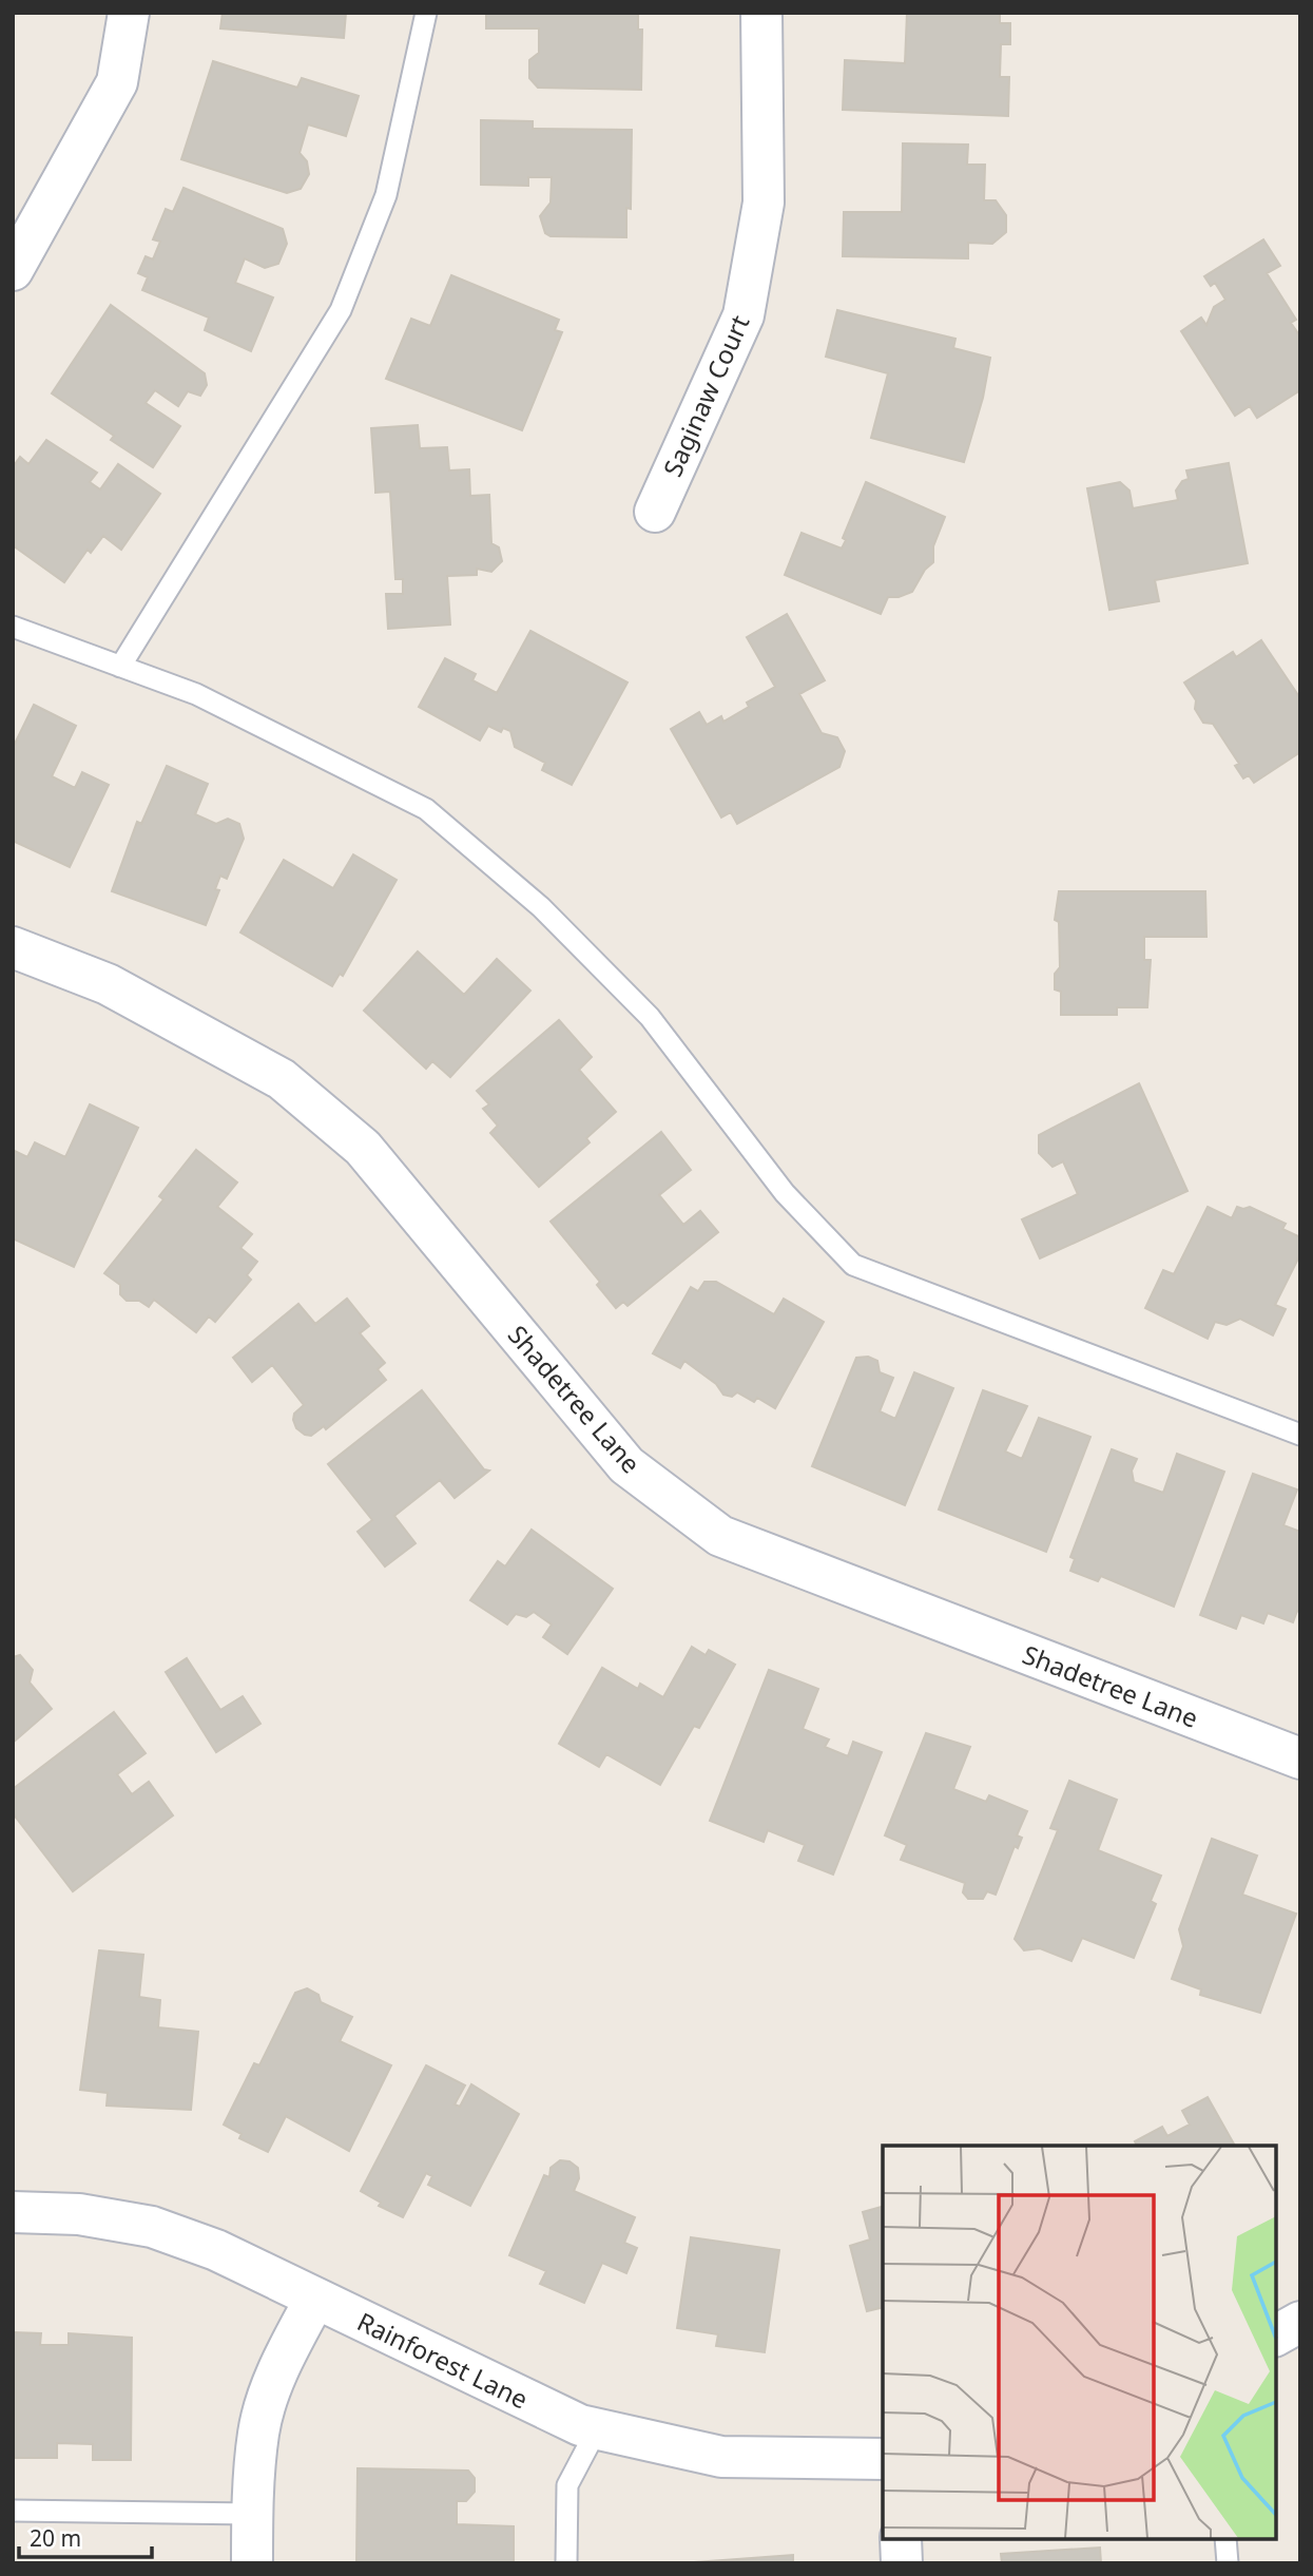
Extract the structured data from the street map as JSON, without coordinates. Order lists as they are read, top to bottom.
{
  "streets": {
    "street": ["Saginaw Court", "Shadetree Lane", "Rainforest Lane"]
  },
  "scale_bar": "20 m"
}
